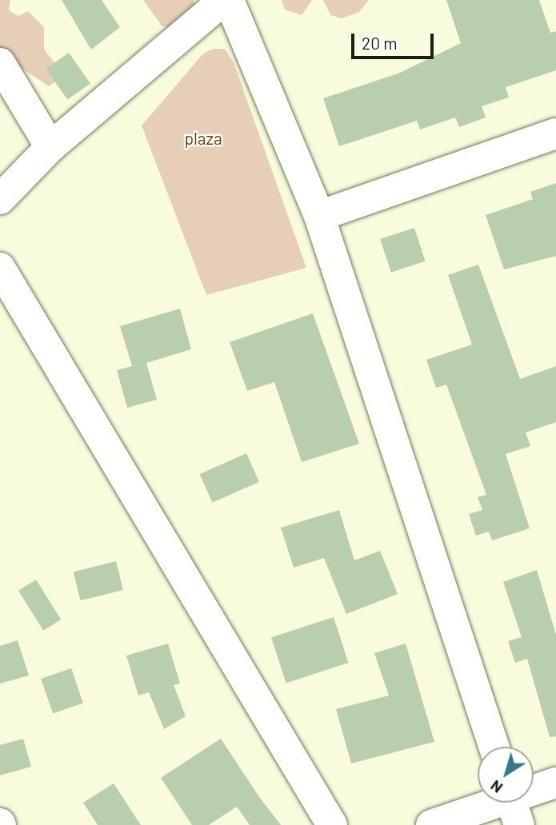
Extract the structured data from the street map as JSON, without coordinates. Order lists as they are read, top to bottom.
{
  "parks": ["plaza"],
  "scale_bar": "20 m",
  "north": "bottom left"
}
